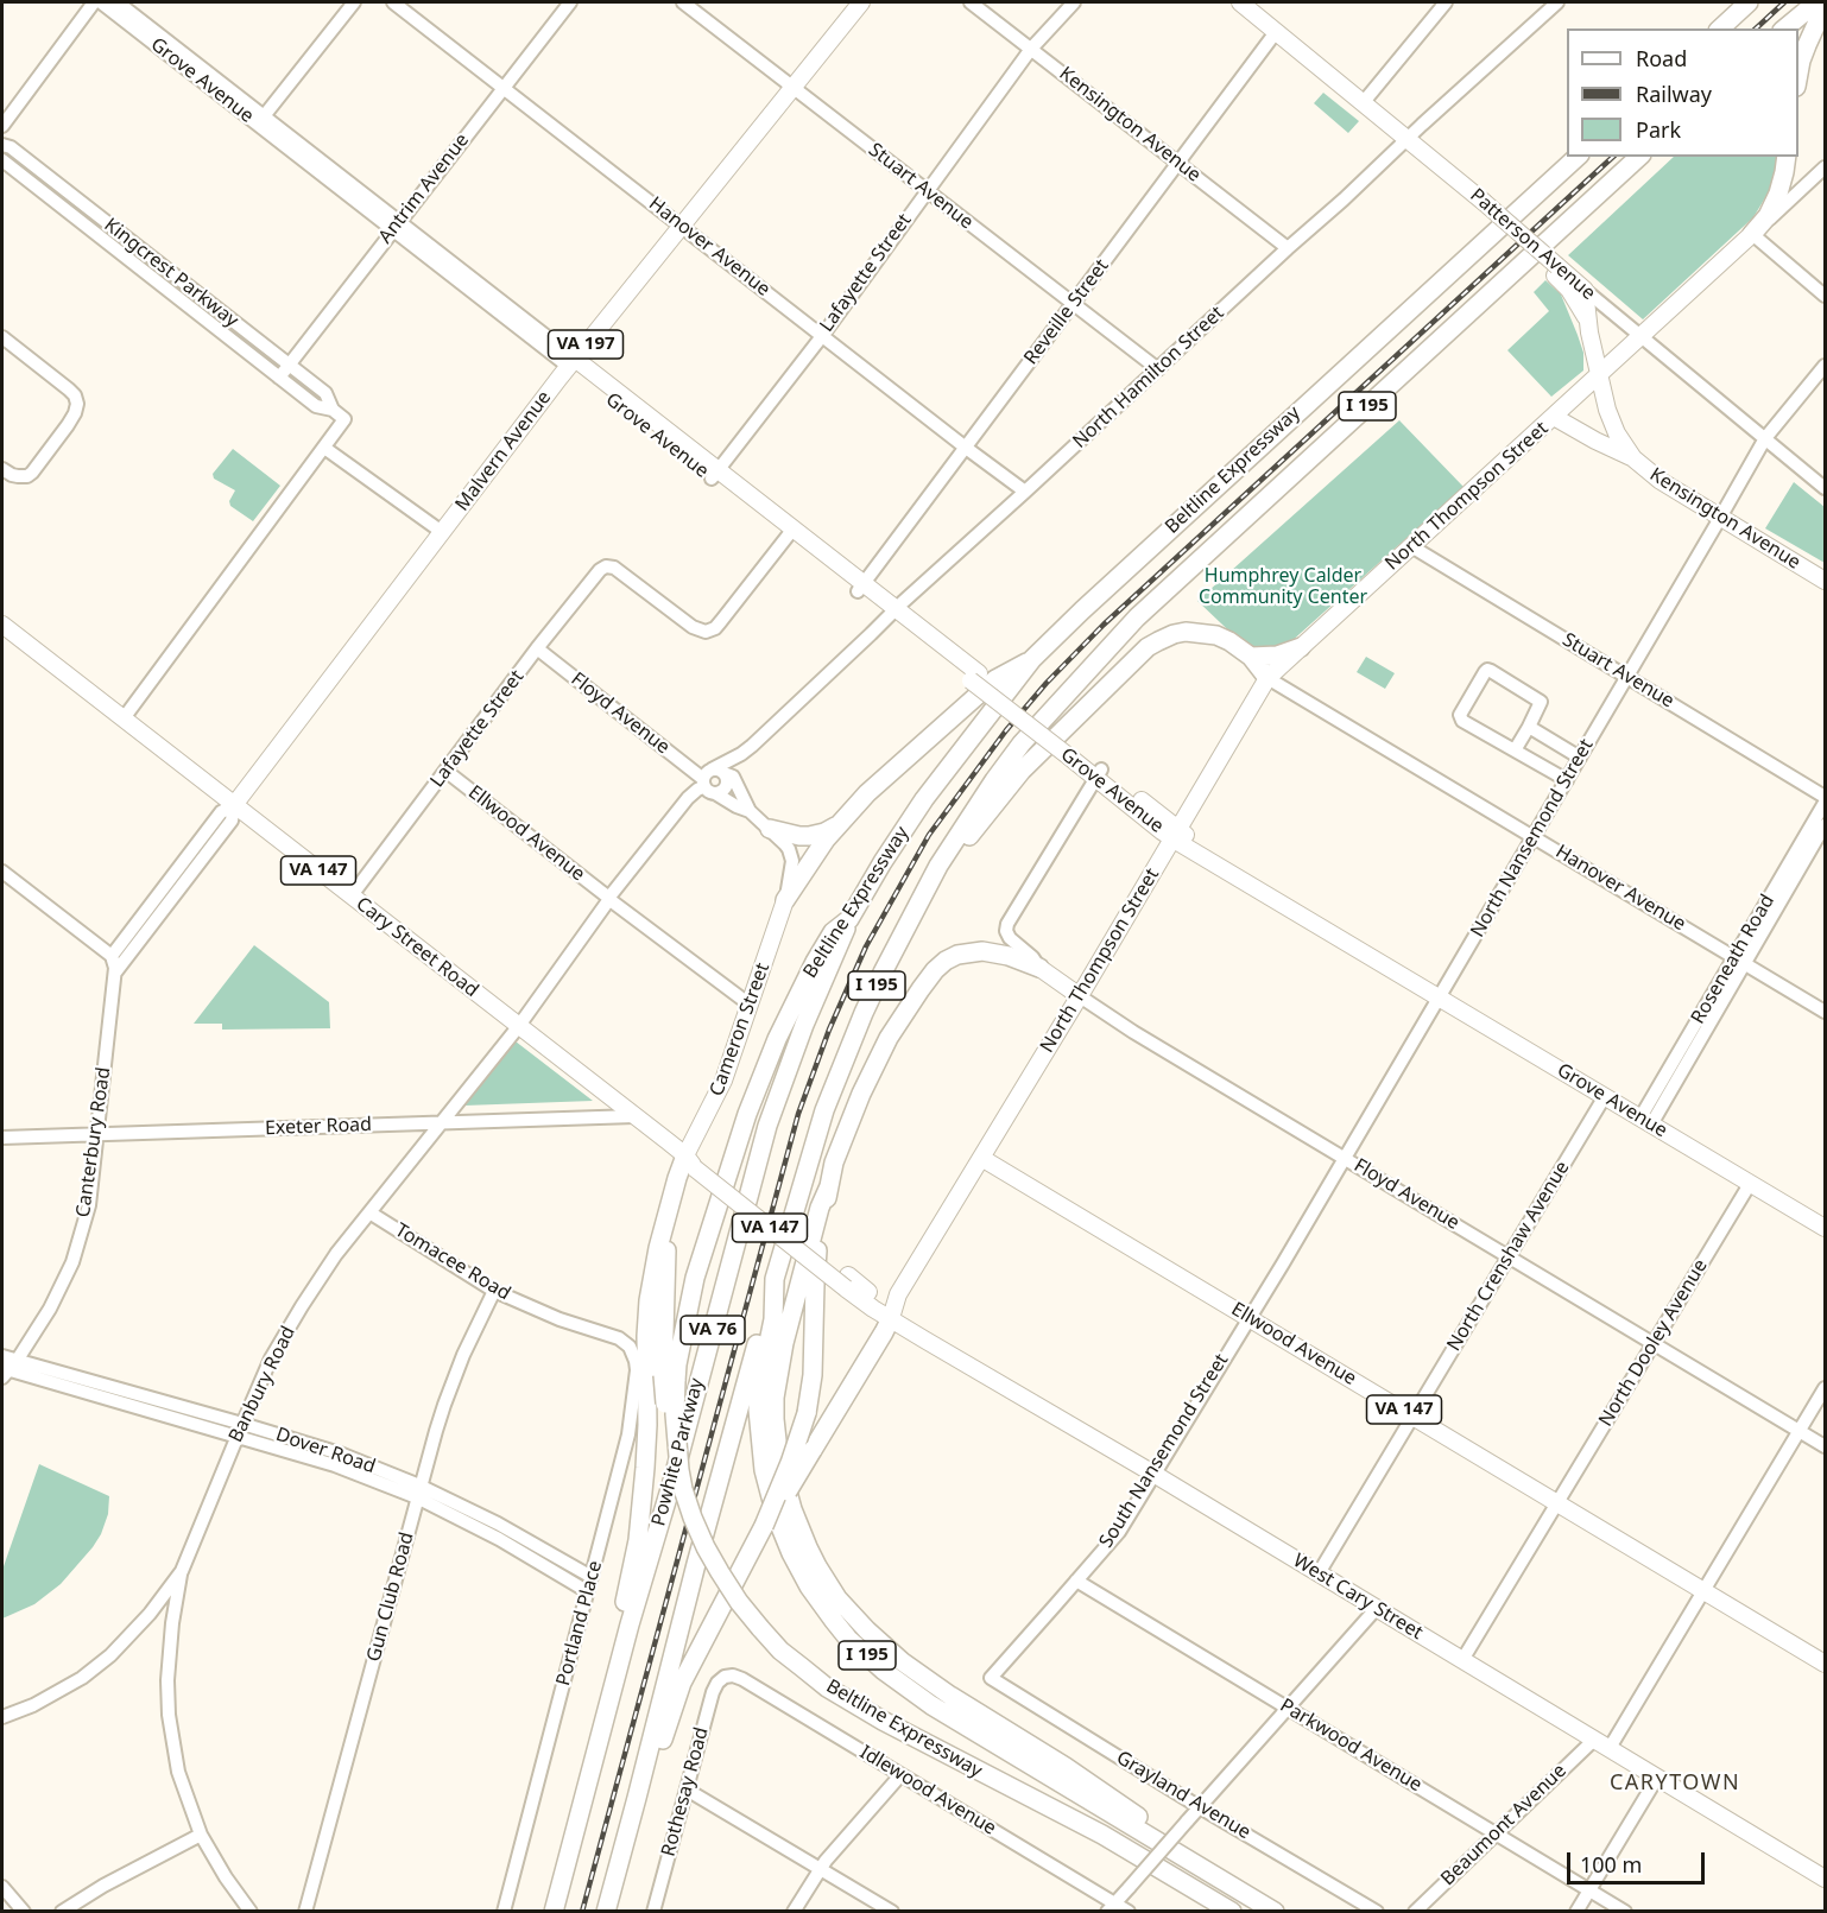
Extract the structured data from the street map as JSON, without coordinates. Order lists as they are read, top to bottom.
{
  "streets": {
    "highway": [
      "I 195",
      "Beltline Expressway",
      "VA 76",
      "Powhite Parkway"
    ],
    "main road": [
      "Grove Avenue",
      "Kensington Avenue",
      "Patterson Avenue",
      "VA 197",
      "Malvern Avenue",
      "North Thompson Street",
      "Floyd Avenue",
      "Ellwood Avenue",
      "VA 147",
      "Cary Street Road",
      "Cameron Street",
      "West Cary Street"
    ],
    "street": [
      "Stuart Avenue",
      "Antrim Avenue",
      "Hanover Avenue",
      "Kingcrest Parkway",
      "Lafayette Street",
      "Reveille Street",
      "North Hamilton Street",
      "North Nansemond Street",
      "Roseneath Road",
      "Exeter Road",
      "Canterbury Road",
      "North Crenshaw Avenue",
      "Tomacee Road",
      "North Dooley Avenue",
      "Banbury Road",
      "Dover Road",
      "South Nansemond Street",
      "Gun Club Road",
      "Portland Place",
      "Parkwood Avenue",
      "Idlewood Avenue",
      "Rothesay Road",
      "Grayland Avenue",
      "Beaumont Avenue"
    ]
  },
  "crossings": [
    ["Grove Avenue", "Antrim Avenue"],
    ["Grove Avenue", "Lafayette Street"],
    ["Grove Avenue", "Reveille Street"],
    ["Grove Avenue", "North Hamilton Street"],
    ["Grove Avenue", "Malvern Avenue"],
    ["Grove Avenue", "North Thompson Street"],
    ["Grove Avenue", "Floyd Avenue"],
    ["Grove Avenue", "North Nansemond Street"],
    ["Grove Avenue", "Roseneath Road"],
    ["Grove Avenue", "North Crenshaw Avenue"],
    ["Grove Avenue", "North Dooley Avenue"],
    ["Kensington Avenue", "Patterson Avenue"],
    ["Kensington Avenue", "Lafayette Street"],
    ["Kensington Avenue", "Reveille Street"],
    ["Kensington Avenue", "North Hamilton Street"],
    ["Kensington Avenue", "North Thompson Street"],
    ["Kensington Avenue", "North Nansemond Street"],
    ["Stuart Avenue", "Lafayette Street"],
    ["Stuart Avenue", "Reveille Street"],
    ["Stuart Avenue", "North Hamilton Street"],
    ["Stuart Avenue", "Malvern Avenue"],
    ["Stuart Avenue", "North Thompson Street"],
    ["Stuart Avenue", "North Nansemond Street"],
    ["Antrim Avenue", "Hanover Avenue"],
    ["Antrim Avenue", "Kingcrest Parkway"],
    ["Patterson Avenue", "Reveille Street"],
    ["Patterson Avenue", "North Hamilton Street"],
    ["Patterson Avenue", "North Thompson Street"],
    ["Patterson Avenue", "North Nansemond Street"],
    ["Hanover Avenue", "Lafayette Street"],
    ["Hanover Avenue", "Reveille Street"],
    ["Hanover Avenue", "North Hamilton Street"],
    ["Hanover Avenue", "Malvern Avenue"],
    ["Hanover Avenue", "North Thompson Street"],
    ["Hanover Avenue", "North Nansemond Street"],
    ["Hanover Avenue", "Roseneath Road"],
    ["Lafayette Street", "Floyd Avenue"],
    ["Lafayette Street", "Ellwood Avenue"],
    ["Lafayette Street", "Cary Street Road"],
    ["North Hamilton Street", "Floyd Avenue"],
    ["North Hamilton Street", "Ellwood Avenue"],
    ["North Hamilton Street", "Cary Street Road"],
    ["North Hamilton Street", "Banbury Road"],
    ["I 195", "Beltline Expressway"],
    ["Malvern Avenue", "Cary Street Road"],
    ["Beltline Expressway", "VA 76"],
    ["Beltline Expressway", "Powhite Parkway"],
    ["North Thompson Street", "Floyd Avenue"],
    ["North Thompson Street", "Ellwood Avenue"],
    ["North Thompson Street", "West Cary Street"],
    ["Floyd Avenue", "North Nansemond Street"],
    ["Floyd Avenue", "Cameron Street"],
    ["Floyd Avenue", "North Crenshaw Avenue"],
    ["Floyd Avenue", "North Dooley Avenue"],
    ["Ellwood Avenue", "North Nansemond Street"],
    ["Ellwood Avenue", "Cameron Street"],
    ["Ellwood Avenue", "North Crenshaw Avenue"],
    ["Ellwood Avenue", "North Dooley Avenue"],
    ["Ellwood Avenue", "South Nansemond Street"],
    ["North Nansemond Street", "South Nansemond Street"],
    ["Cary Street Road", "Cameron Street"],
    ["Cary Street Road", "Exeter Road"],
    ["Cary Street Road", "Banbury Road"],
    ["Cary Street Road", "West Cary Street"],
    ["Cameron Street", "West Cary Street"],
    ["Exeter Road", "Canterbury Road"],
    ["Exeter Road", "Banbury Road"],
    ["Canterbury Road", "Dover Road"],
    ["North Crenshaw Avenue", "West Cary Street"],
    ["Tomacee Road", "Banbury Road"],
    ["Tomacee Road", "Gun Club Road"],
    ["Tomacee Road", "Portland Place"],
    ["North Dooley Avenue", "West Cary Street"],
    ["Banbury Road", "Dover Road"],
    ["Dover Road", "Gun Club Road"],
    ["Dover Road", "Portland Place"],
    ["South Nansemond Street", "West Cary Street"],
    ["South Nansemond Street", "Parkwood Avenue"],
    ["South Nansemond Street", "Grayland Avenue"],
    ["West Cary Street", "Beaumont Avenue"],
    ["Parkwood Avenue", "Beaumont Avenue"],
    ["Idlewood Avenue", "Rothesay Road"]
  ],
  "districts": ["CARYTOWN"],
  "parks": ["Humphrey Calder Community Center"],
  "legend": ["Road", "Railway", "Park"],
  "scale_bar": "100 m"
}
